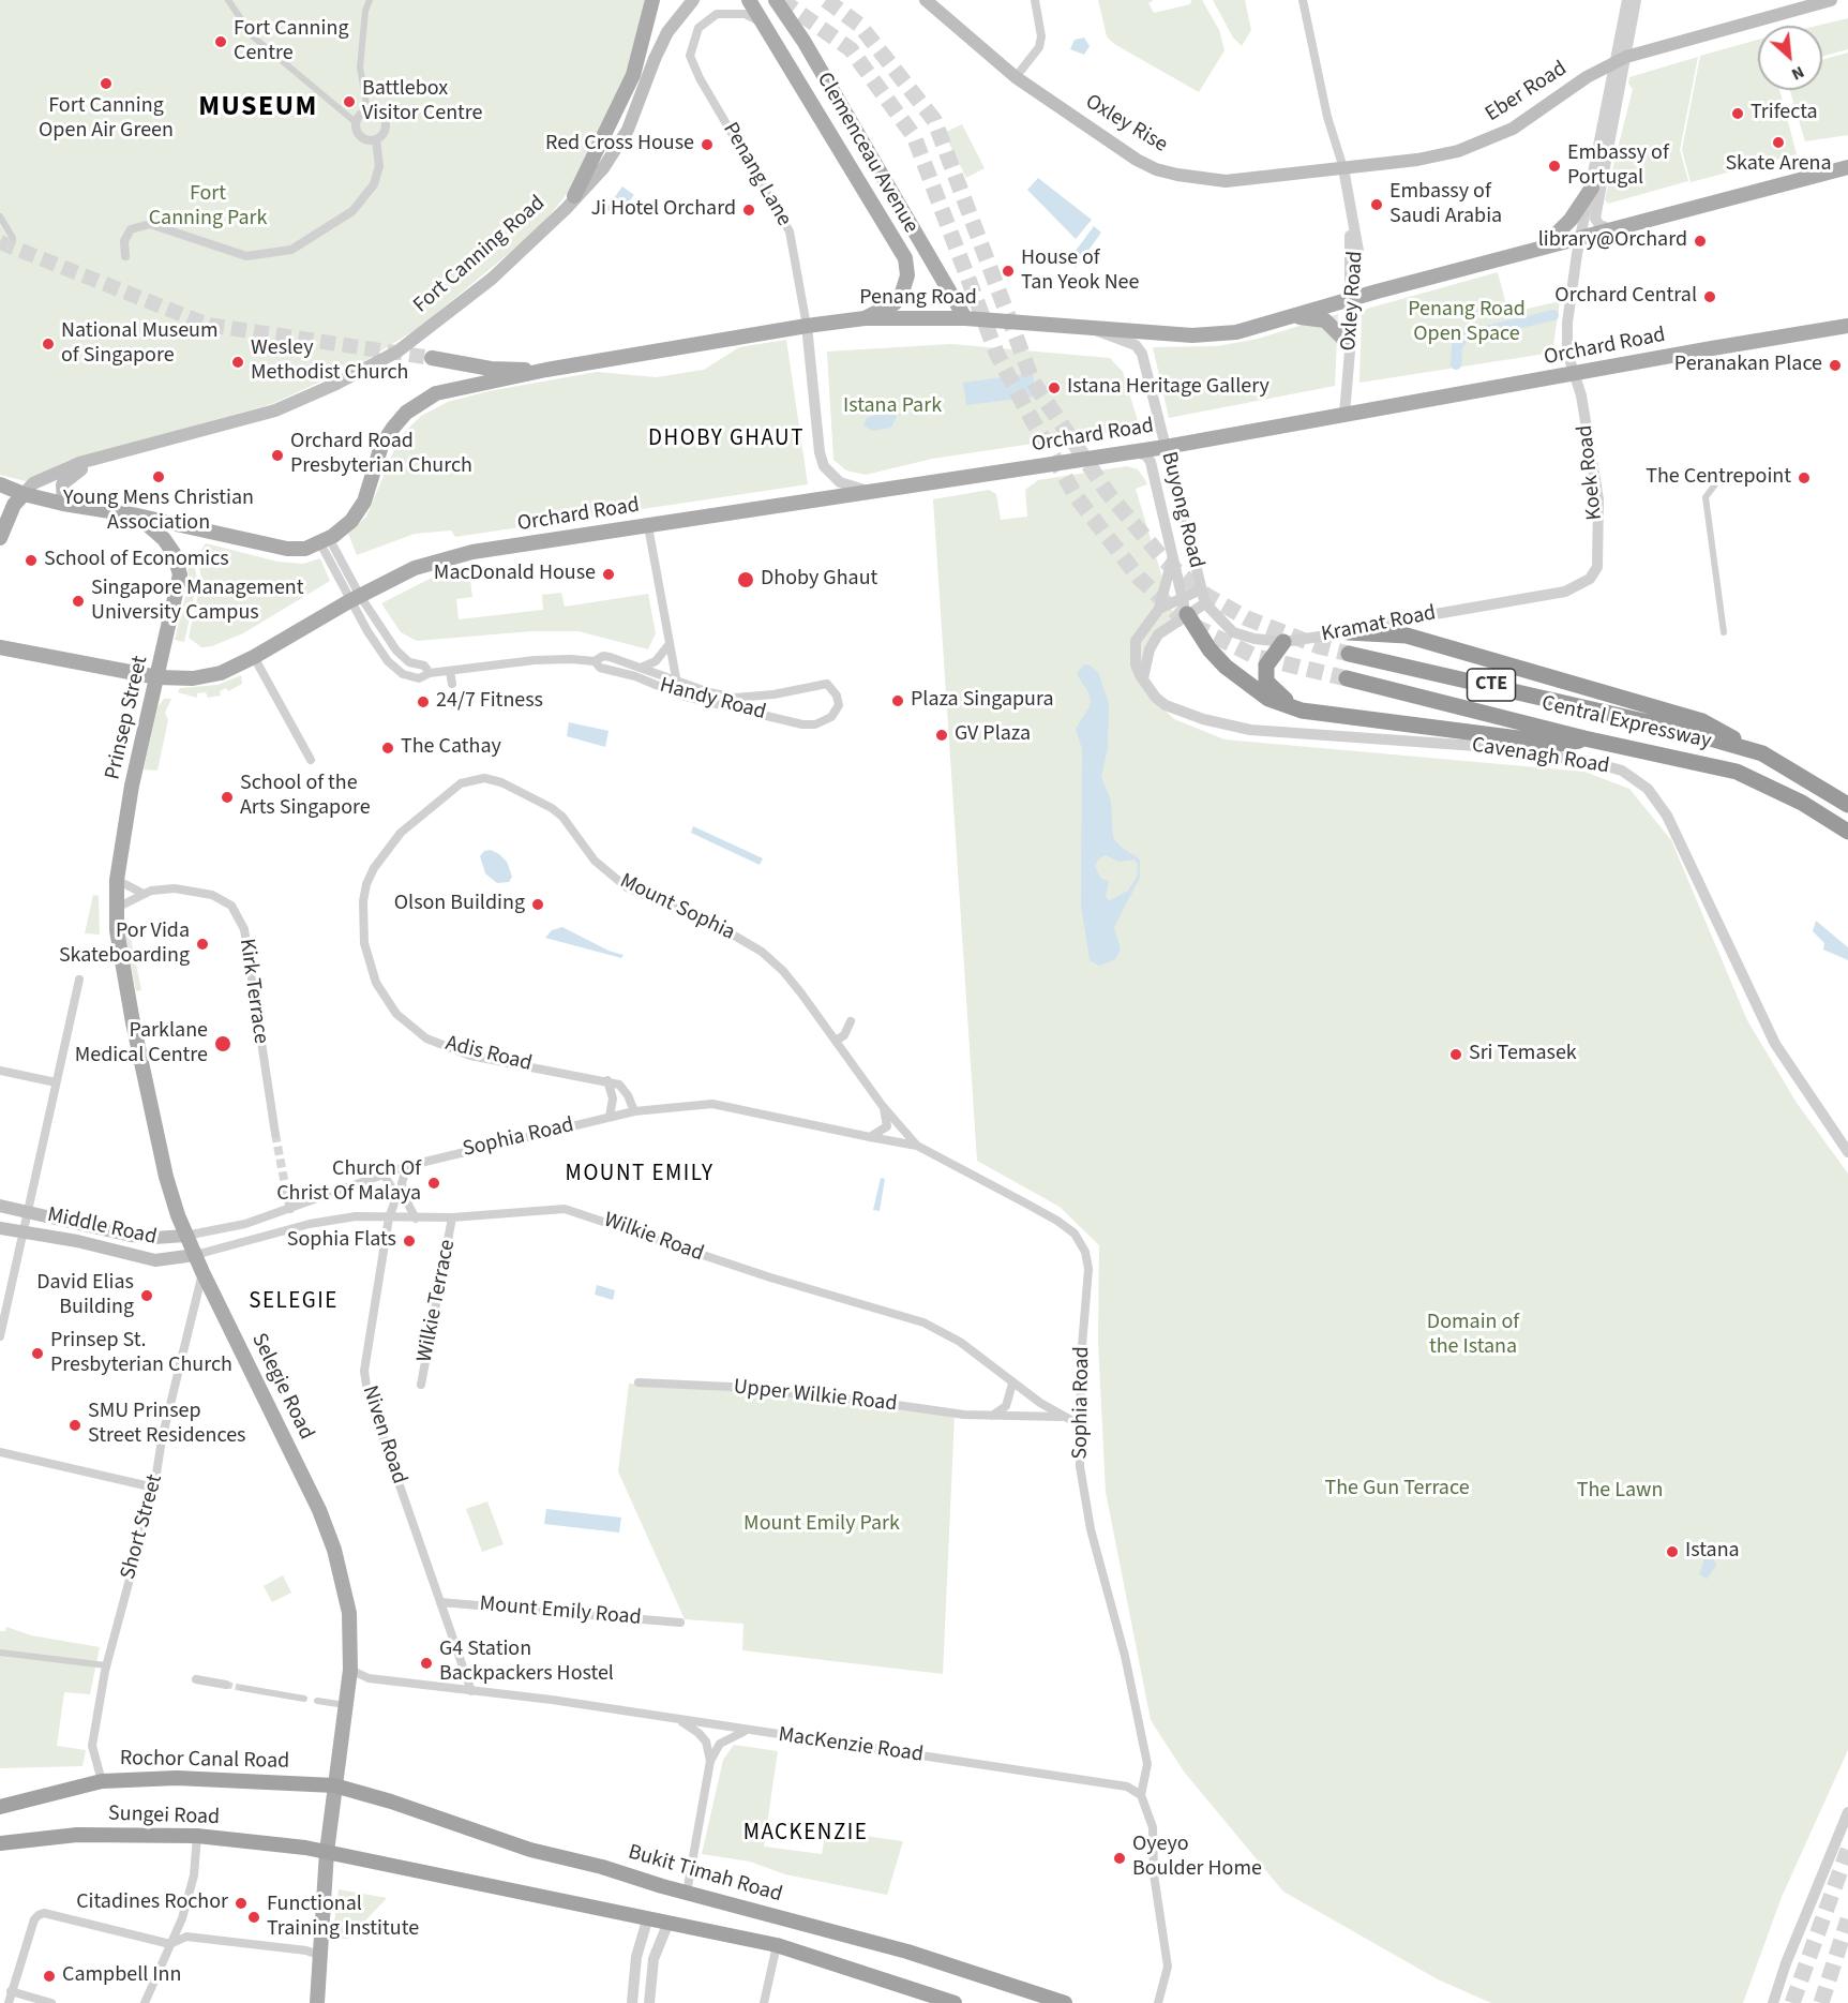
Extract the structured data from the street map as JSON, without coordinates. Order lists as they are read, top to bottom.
{
  "streets": {
    "highway": [
      "CTE",
      "Central Expressway",
      "Rochor Canal Road",
      "Sungei Road",
      "Bukit Timah Road"
    ],
    "main road": [
      "Eber Road",
      "Oxley Rise",
      "Clemenceau Avenue",
      "Fort Canning Road",
      "Penang Road",
      "Orchard Road",
      "Prinsep Street",
      "Middle Road",
      "Selegie Road"
    ],
    "street": [
      "Penang Lane",
      "Oxley Road",
      "Koek Road",
      "Buyong Road",
      "Kramat Road",
      "Handy Road",
      "Cavenagh Road",
      "Mount Sophia",
      "Kirk Terrace",
      "Adis Road",
      "Sophia Road",
      "Wilkie Road",
      "Wilkie Terrace",
      "Upper Wilkie Road",
      "Niven Road",
      "Short Street",
      "Mount Emily Road",
      "MacKenzie Road"
    ]
  },
  "crossings": [
    ["Eber Road", "Oxley Rise"],
    ["Eber Road", "Oxley Road"],
    ["Oxley Rise", "Oxley Road"],
    ["Clemenceau Avenue", "Penang Lane"],
    ["Clemenceau Avenue", "Penang Road"],
    ["Penang Lane", "Penang Road"],
    ["Penang Lane", "Orchard Road"],
    ["Penang Road", "Oxley Road"],
    ["Penang Road", "Buyong Road"],
    ["Penang Road", "Handy Road"],
    ["Oxley Road", "Orchard Road"],
    ["Orchard Road", "Koek Road"],
    ["Orchard Road", "Buyong Road"],
    ["Orchard Road", "Handy Road"],
    ["Orchard Road", "Prinsep Street"],
    ["Koek Road", "Kramat Road"],
    ["Buyong Road", "Kramat Road"],
    ["Buyong Road", "Cavenagh Road"],
    ["Kramat Road", "Cavenagh Road"],
    ["Prinsep Street", "Kirk Terrace"],
    ["Prinsep Street", "Selegie Road"],
    ["Mount Sophia", "Adis Road"],
    ["Mount Sophia", "Sophia Road"],
    ["Kirk Terrace", "Selegie Road"],
    ["Sophia Road", "Middle Road"],
    ["Sophia Road", "Wilkie Road"],
    ["Sophia Road", "Selegie Road"],
    ["Sophia Road", "Niven Road"],
    ["Sophia Road", "MacKenzie Road"],
    ["Middle Road", "Wilkie Road"],
    ["Middle Road", "Selegie Road"],
    ["Wilkie Road", "Wilkie Terrace"],
    ["Wilkie Road", "Selegie Road"],
    ["Wilkie Road", "Upper Wilkie Road"],
    ["Wilkie Road", "Niven Road"],
    ["Selegie Road", "Short Street"],
    ["Selegie Road", "MacKenzie Road"],
    ["Selegie Road", "Rochor Canal Road"],
    ["Selegie Road", "Sungei Road"],
    ["Selegie Road", "Bukit Timah Road"],
    ["Niven Road", "Mount Emily Road"],
    ["Niven Road", "MacKenzie Road"],
    ["Short Street", "Rochor Canal Road"],
    ["Rochor Canal Road", "Bukit Timah Road"]
  ],
  "districts": [
    "MUSEUM",
    "DHOBY GHAUT",
    "MOUNT EMILY",
    "SELEGIE",
    "MACKENZIE"
  ],
  "parks": [
    "Fort Canning Park",
    "Penang Road Open Space",
    "Istana Park",
    "Domain of the Istana",
    "The Gun Terrace",
    "The Lawn",
    "Mount Emily Park"
  ],
  "places": [
    "Fort Canning Centre",
    "Fort Canning Open Air Green",
    "Battlebox Visitor Centre",
    "Trifecta",
    "Skate Arena",
    "Red Cross House",
    "Embassy of Portugal",
    "Embassy of Saudi Arabia",
    "Ji Hotel Orchard",
    "library@Orchard",
    "House of Tan Yeok Nee",
    "Orchard Central",
    "National Museum of Singapore",
    "Wesley Methodist Church",
    "Peranakan Place",
    "Istana Heritage Gallery",
    "Orchard Road Presbyterian Church",
    "Young Mens Christian Association",
    "The Centrepoint",
    "School of Economics",
    "MacDonald House",
    "Dhoby Ghaut",
    "Singapore Management University Campus",
    "Plaza Singapura",
    "24/7 Fitness",
    "GV Plaza",
    "The Cathay",
    "School of the Arts Singapore",
    "Olson Building",
    "Por Vida Skateboarding",
    "Parklane Medical Centre",
    "Sri Temasek",
    "Church Of Christ Of Malaya",
    "Sophia Flats",
    "David Elias Building",
    "Prinsep St. Presbyterian Church",
    "SMU Prinsep Street Residences",
    "Istana",
    "G4 Station Backpackers Hostel",
    "Oyeyo Boulder Home",
    "Citadines Rochor",
    "Functional Training Institute",
    "Campbell Inn"
  ],
  "north": "bottom right"
}
